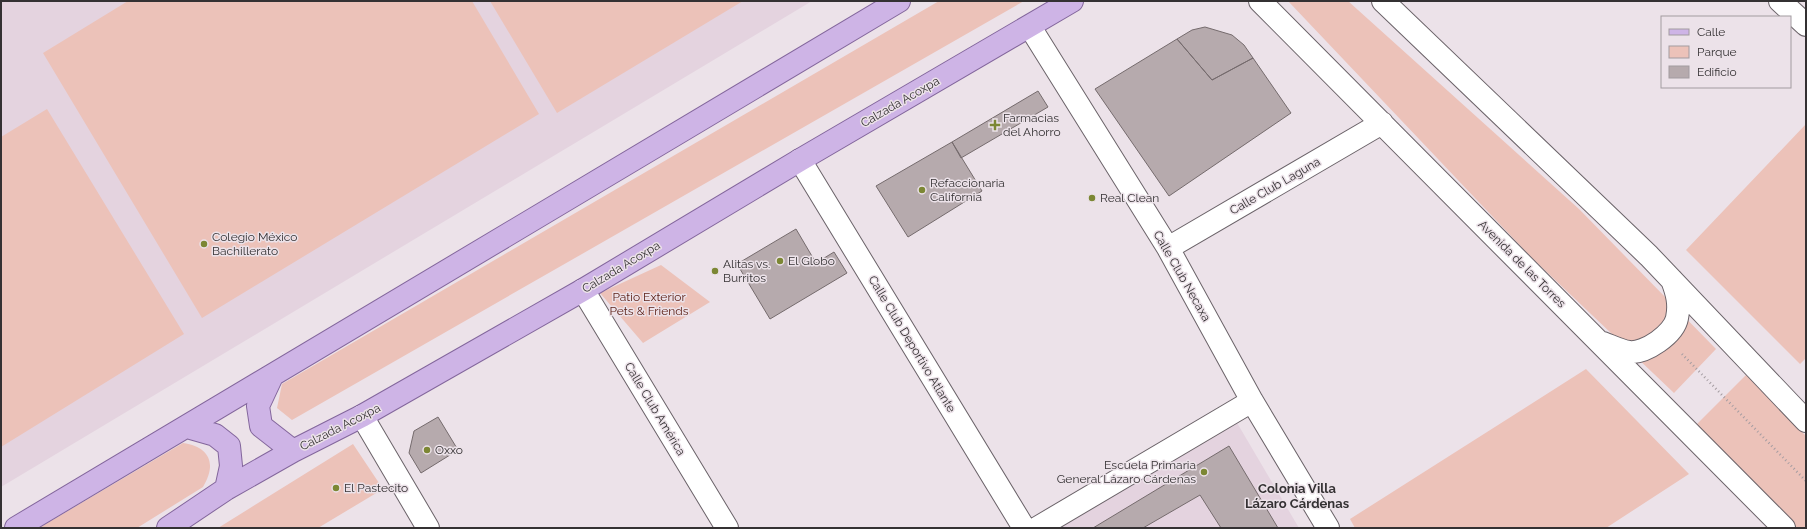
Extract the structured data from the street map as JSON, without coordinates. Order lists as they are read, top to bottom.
{
  "streets": {
    "main road": ["Calzada Acoxpa"],
    "street": [
      "Calle Club Laguna",
      "Avenida de las Torres",
      "Calle Club Necaxa",
      "Calle Club Deportivo Atlante",
      "Calle Club América"
    ]
  },
  "crossings": [
    ["Calzada Acoxpa", "Calle Club Necaxa"],
    ["Calzada Acoxpa", "Calle Club Deportivo Atlante"],
    ["Calzada Acoxpa", "Calle Club América"],
    ["Calle Club Laguna", "Avenida de las Torres"],
    ["Calle Club Laguna", "Calle Club Necaxa"]
  ],
  "districts": ["Colonia Villa Lázaro Cárdenas"],
  "parks": ["Patio Exterior Pets & Friends"],
  "places": {
    "health": ["Farmacias del Ahorro"],
    "other": [
      "Refaccionaria California",
      "Real Clean",
      "Colegio México Bachillerato",
      "El Globo",
      "Alitas vs. Burritos",
      "Oxxo",
      "Escuela Primaria General Lázaro Cárdenas",
      "El Pastecito"
    ]
  },
  "legend": ["Calle", "Parque", "Edificio"]
}
